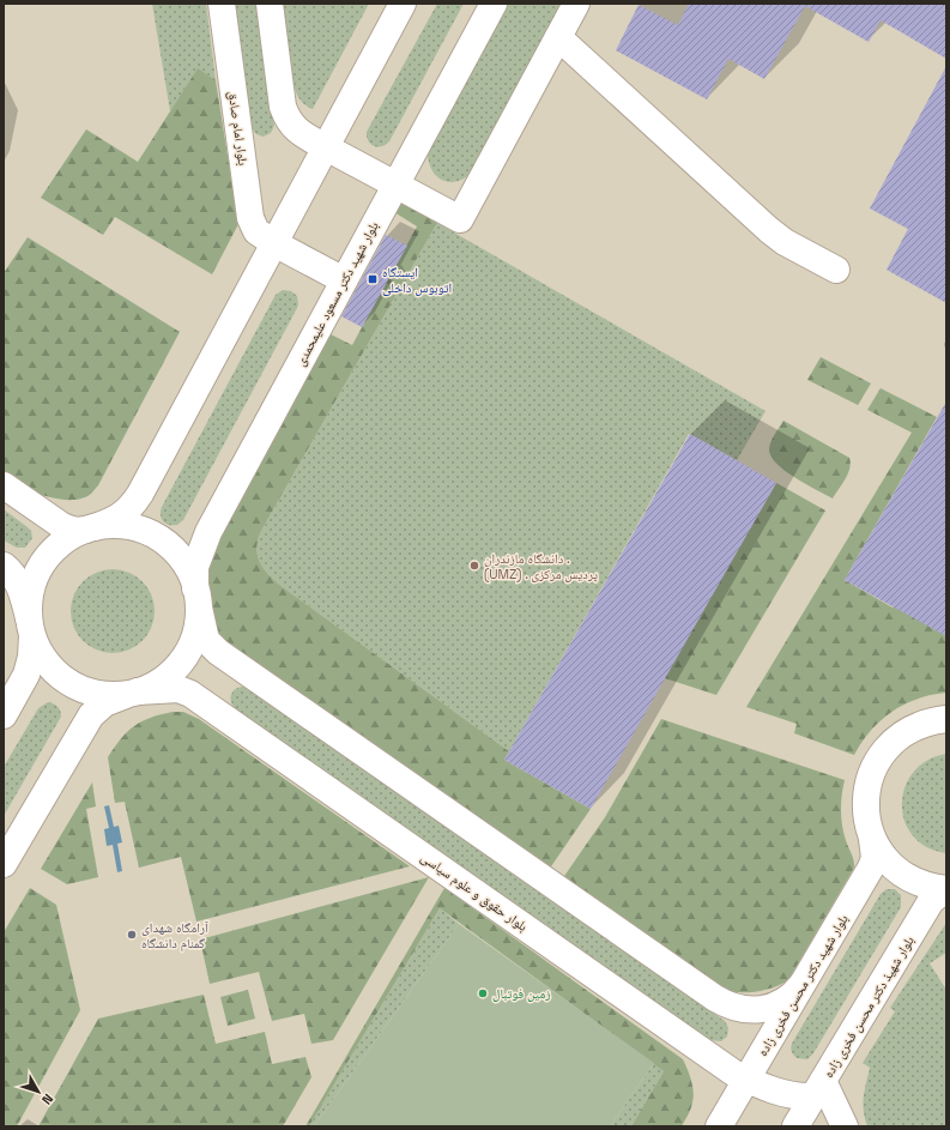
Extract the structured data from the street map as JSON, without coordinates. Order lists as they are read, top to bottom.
{
  "streets": {
    "main road": [
      "بلوار امام صادق",
      "بلوار شهید دکتر مسعود علیمحمدی",
      "بلوار حقوق و علوم سیاسی",
      "بلوار شهید دکتر محسن فخری زاده",
      "بلوار شهیذ دکتر محسن فخری زاده"
    ]
  },
  "crossings": [
    ["بلوار امام صادق", "بلوار شهید دکتر مسعود علیمحمدی"],
    ["بلوار شهید دکتر مسعود علیمحمدی", "بلوار حقوق و علوم سیاسی"],
    ["بلوار حقوق و علوم سیاسی", "بلوار شهید دکتر محسن فخری زاده"],
    ["بلوار حقوق و علوم سیاسی", "بلوار شهیذ دکتر محسن فخری زاده"]
  ],
  "places": {
    "transit": ["ایستگاه اتوبوس داخلی"],
    "other": ["دانشگاه مازندران . (UMZ) . پردیس مرکزی", "آرامگاه شهدای گمنام دانشگاه", "زمین فوتبال"]
  },
  "north": "bottom right"
}
